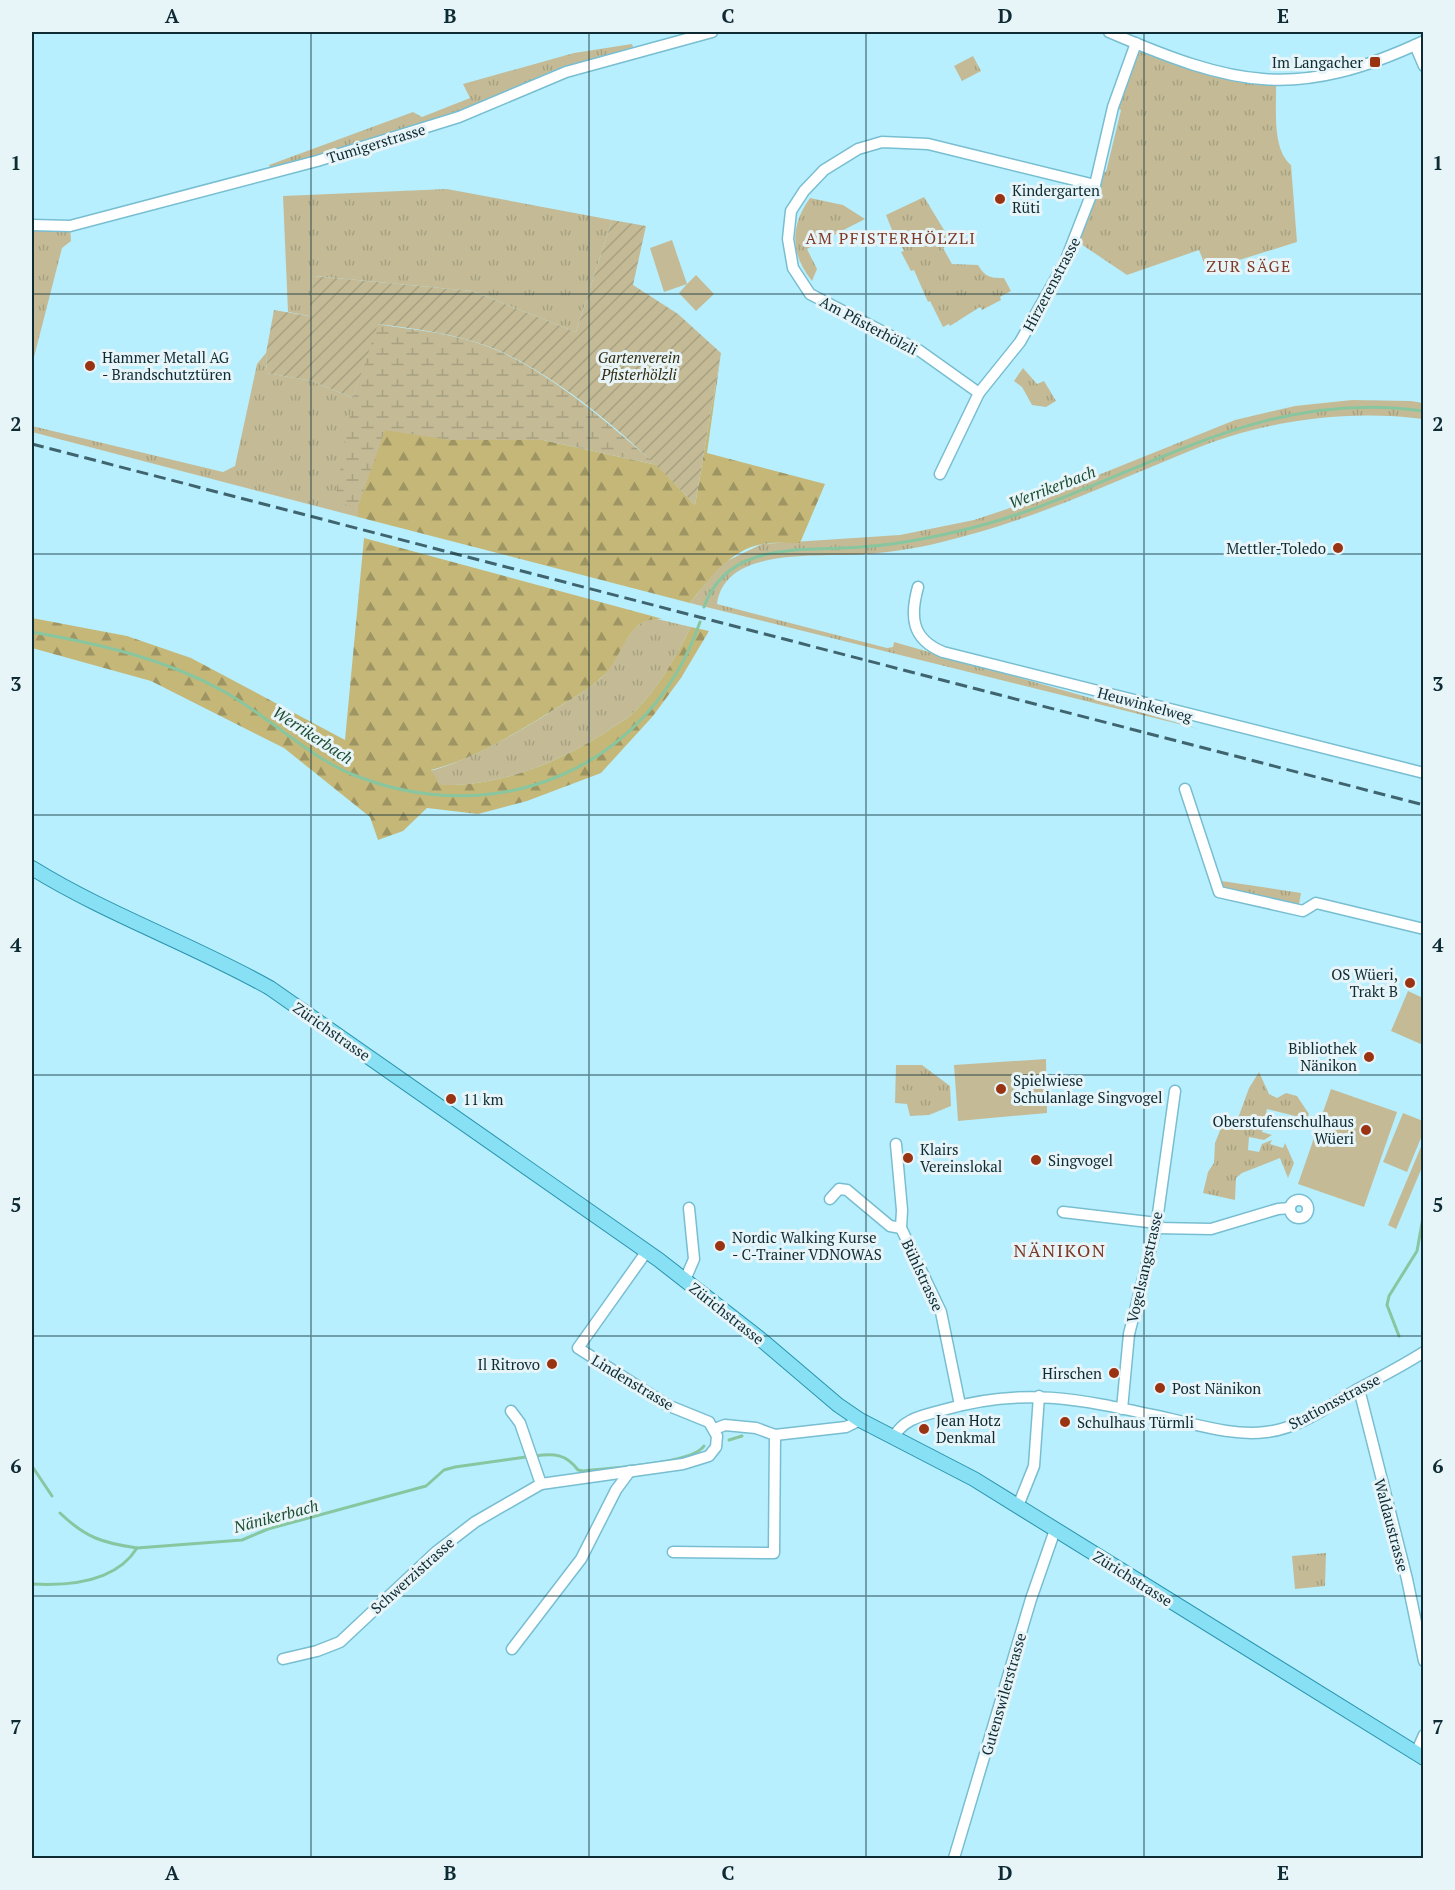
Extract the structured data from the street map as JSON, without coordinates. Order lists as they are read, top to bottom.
{
  "streets": {
    "main road": ["Zürichstrasse"],
    "street": [
      "Tumigerstrasse",
      "Hirzerenstrasse",
      "Am Pfisterhölzli",
      "Heuwinkelweg",
      "Vogelsangstrasse",
      "Bühlstrasse",
      "Lindenstrasse",
      "Stationsstrasse",
      "Waldaustrasse",
      "Schwerzistrasse",
      "Gutenswilerstrasse"
    ]
  },
  "crossings": [
    ["Hirzerenstrasse", "Am Pfisterhölzli"],
    ["Zürichstrasse", "Lindenstrasse"],
    ["Zürichstrasse", "Stationsstrasse"],
    ["Zürichstrasse", "Gutenswilerstrasse"],
    ["Vogelsangstrasse", "Stationsstrasse"],
    ["Bühlstrasse", "Stationsstrasse"],
    ["Lindenstrasse", "Schwerzistrasse"],
    ["Stationsstrasse", "Waldaustrasse"]
  ],
  "districts": ["AM PFISTERHÖLZLI", "ZUR SÄGE", "NÄNIKON"],
  "water": ["Werrikerbach", "Nänikerbach"],
  "parks": ["Gartenverein Pfisterhölzli"],
  "places": {
    "transit": ["Im Langacher"],
    "other": [
      "Kindergarten Rüti",
      "Hammer Metall AG - Brandschutztüren",
      "Mettler-Toledo",
      "OS Wüeri, Trakt B",
      "Bibliothek Nänikon",
      "Spielwiese Schulanlage Singvogel",
      "11 km",
      "Oberstufenschulhaus Wüeri",
      "Klairs Vereinslokal",
      "Singvogel",
      "Nordic Walking Kurse - C-Trainer VDNOWAS",
      "Il Ritrovo",
      "Hirschen",
      "Post Nänikon",
      "Schulhaus Türmli",
      "Jean Hotz Denkmal"
    ]
  },
  "grid": {
    "columns": [
      "A",
      "B",
      "C",
      "D",
      "E"
    ],
    "rows": [
      "1",
      "2",
      "3",
      "4",
      "5",
      "6",
      "7"
    ]
  }
}
